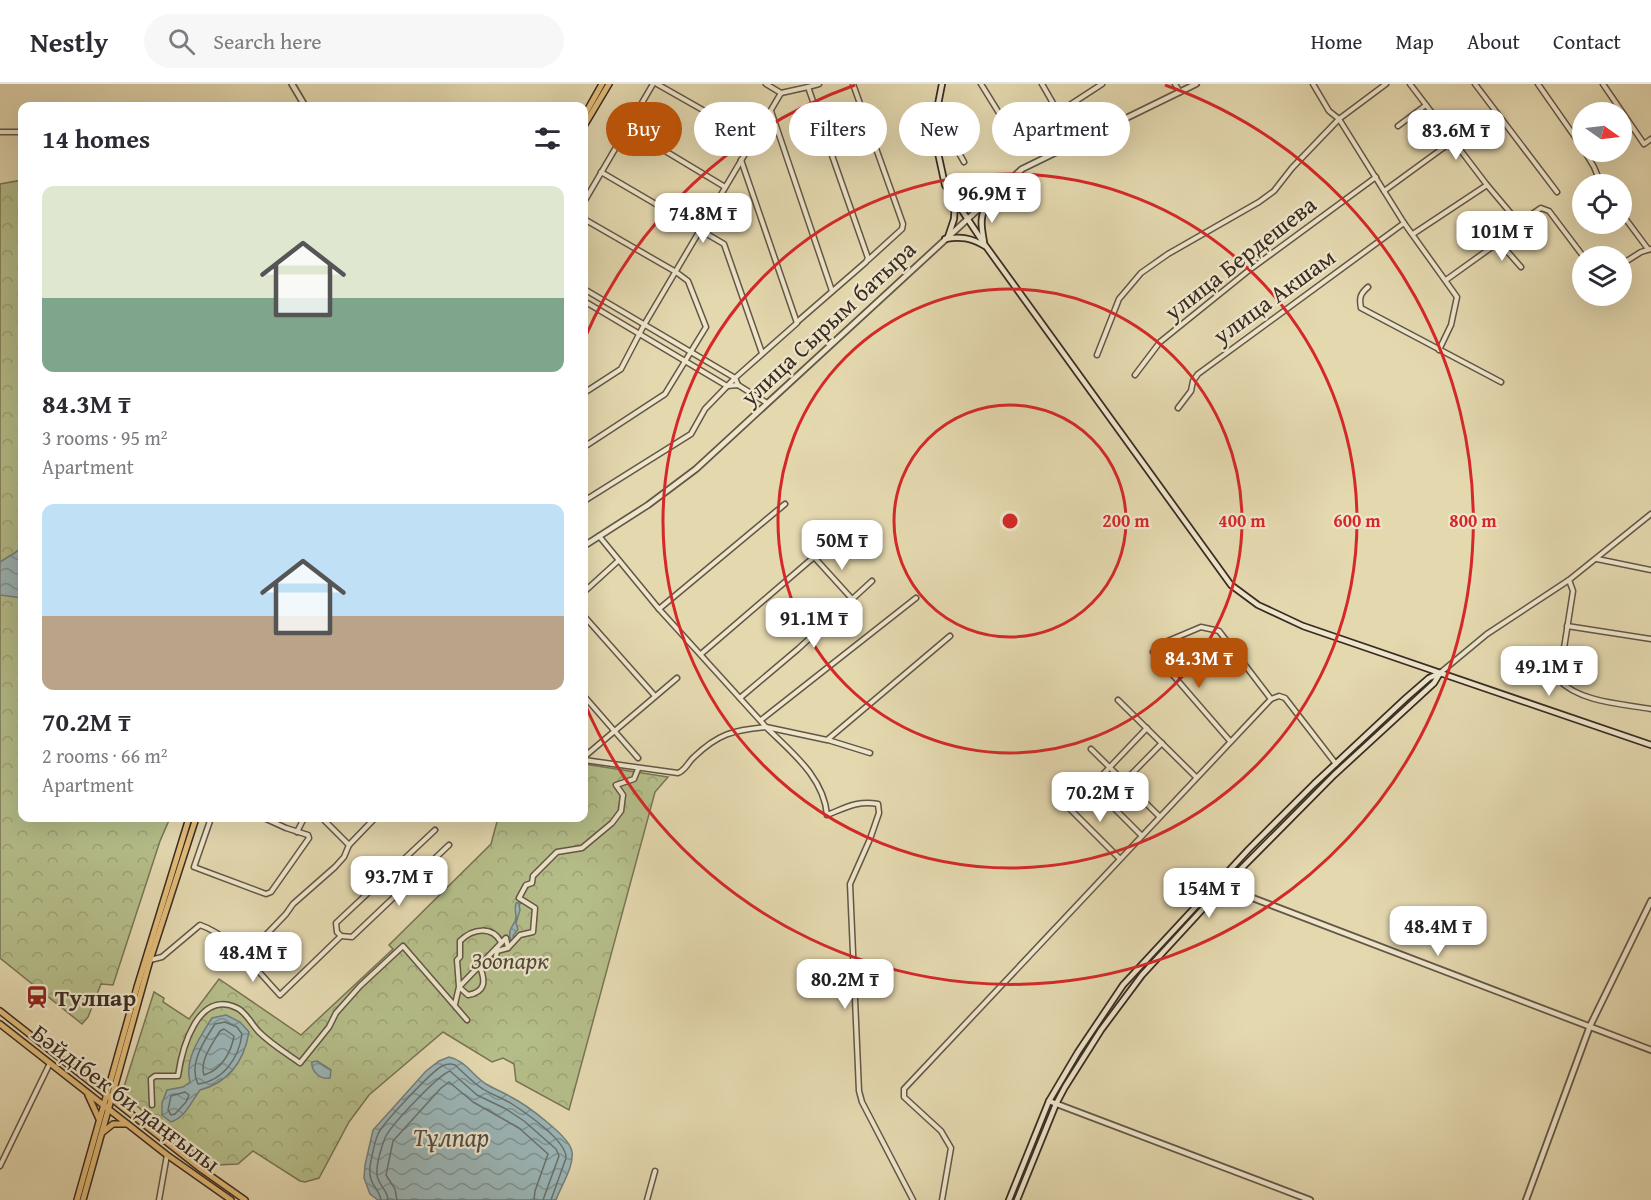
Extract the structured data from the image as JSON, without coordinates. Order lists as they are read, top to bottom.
{
  "streets": {
    "main road": ["улица Сырым батыра", "Бәйдібек би даңғылы"],
    "street": ["улица Бердешева", "улица Акшам"]
  },
  "water": ["Тұлпар"],
  "parks": ["Зоопарк"],
  "places": {
    "station": ["Тулпар"]
  },
  "north": "right",
  "page": {
    "header": "Nestly",
    "search": "Search here",
    "nav": [
      "Home",
      "Map",
      "About",
      "Contact"
    ],
    "chip": [
      "Buy",
      "Rent",
      "Filters",
      "New",
      "Apartment"
    ],
    "heading": "14 homes",
    "price": [
      "83.6M ₸",
      "96.9M ₸",
      "74.8M ₸",
      "101M ₸",
      "50M ₸",
      "91.1M ₸",
      "84.3M ₸",
      "49.1M ₸",
      "70.2M ₸",
      "93.7M ₸",
      "154M ₸",
      "48.4M ₸",
      "48.4M ₸",
      "80.2M ₸"
    ],
    "list": [
      {
        "name": "84.3M ₸",
        "note": "3 rooms · 95 m² · Apartment"
      },
      {
        "name": "70.2M ₸",
        "note": "2 rooms · 66 m² · Apartment"
      }
    ]
  },
  "rings": [
    "200 m",
    "400 m",
    "600 m",
    "800 m"
  ]
}
